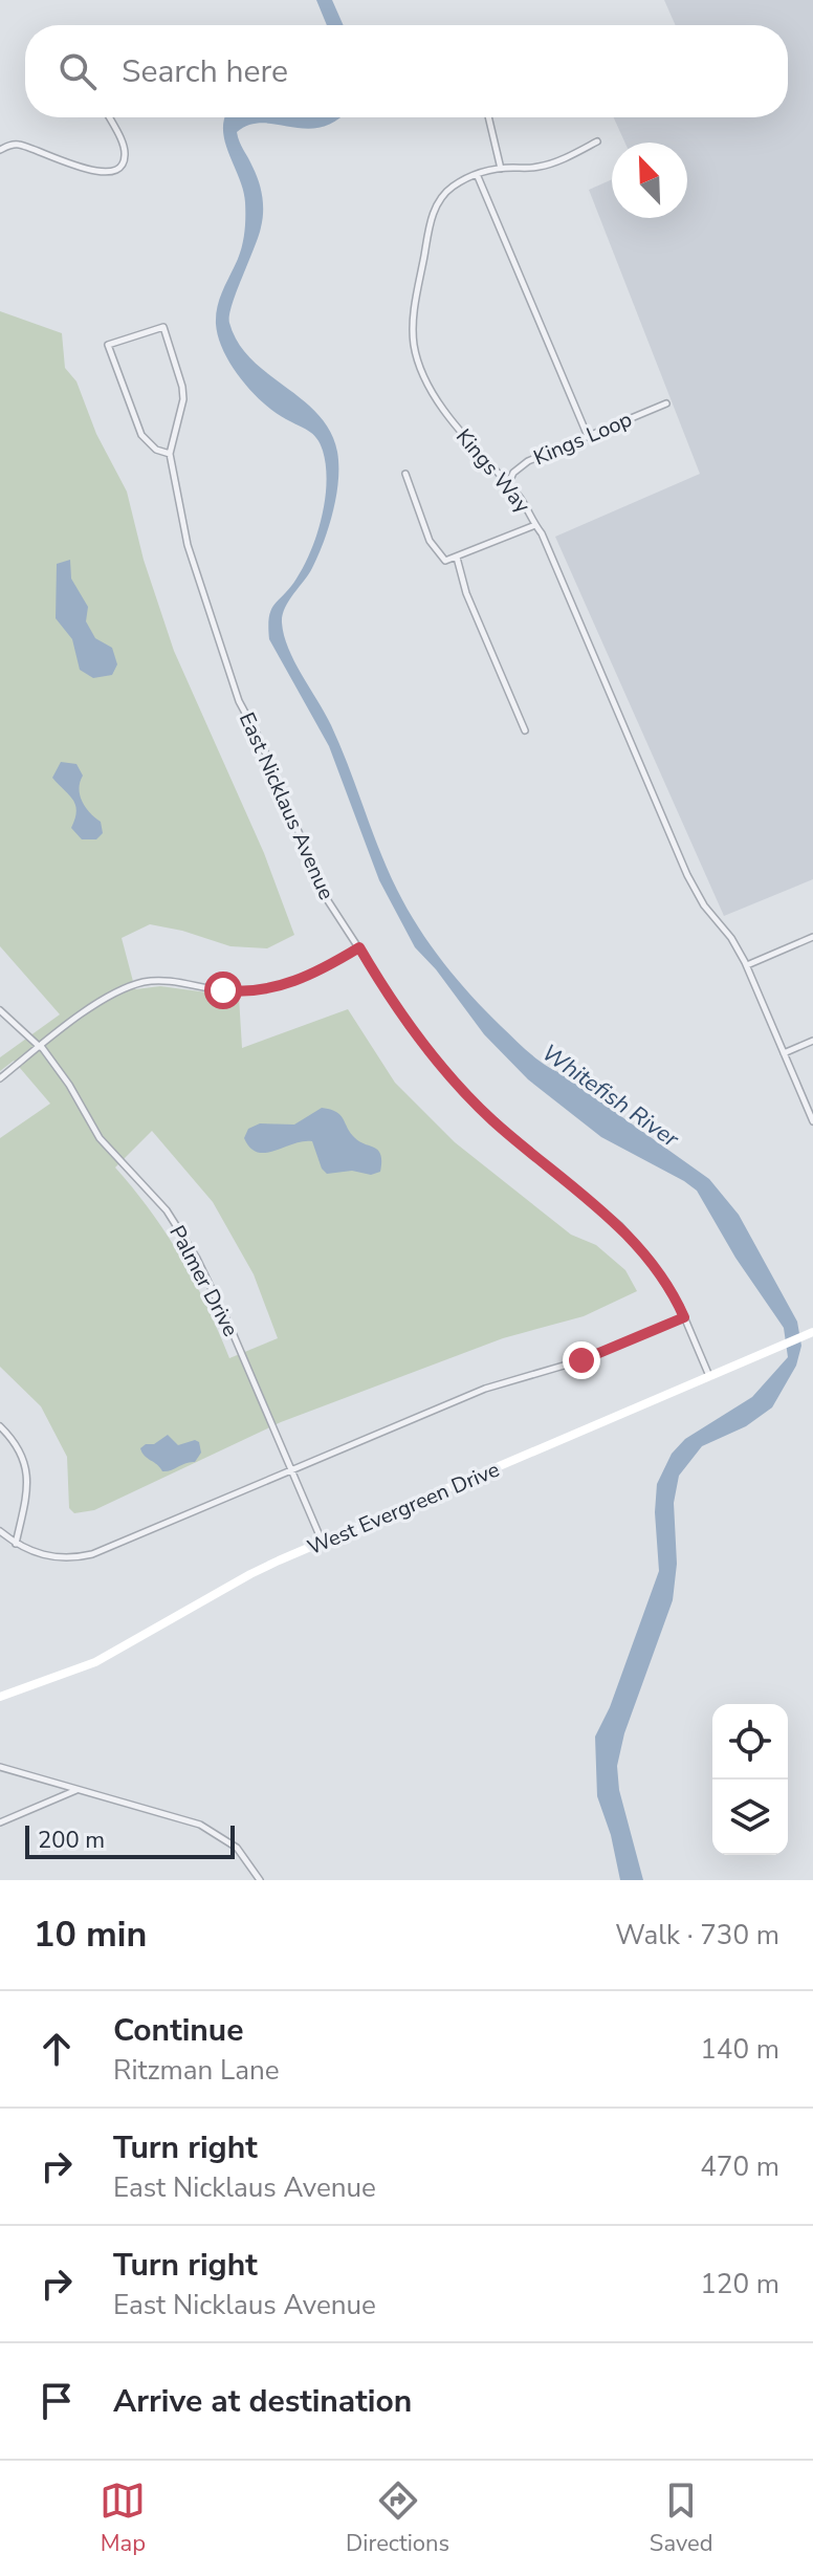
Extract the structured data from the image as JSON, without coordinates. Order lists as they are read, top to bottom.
{
  "streets": {
    "street": [
      "Kings Loop",
      "Kings Way",
      "East Nicklaus Avenue",
      "Palmer Drive",
      "West Evergreen Drive"
    ]
  },
  "crossings": [
    ["Kings Loop", "Kings Way"],
    ["East Nicklaus Avenue", "West Evergreen Drive"],
    ["Palmer Drive", "West Evergreen Drive"]
  ],
  "water": ["Whitefish River"],
  "scale_bar": "200 m",
  "north": "top left",
  "page": {
    "search": "Search here",
    "scale": "200 m",
    "heading": ["10 min", "Walk · 730 m"],
    "list": [
      ["Continue", "Ritzman Lane", "140 m"],
      ["Turn right", "East Nicklaus Avenue", "470 m"],
      ["Turn right", "East Nicklaus Avenue", "120 m"],
      "Arrive at destination"
    ],
    "nav": ["Map", "Directions", "Saved"]
  }
}
